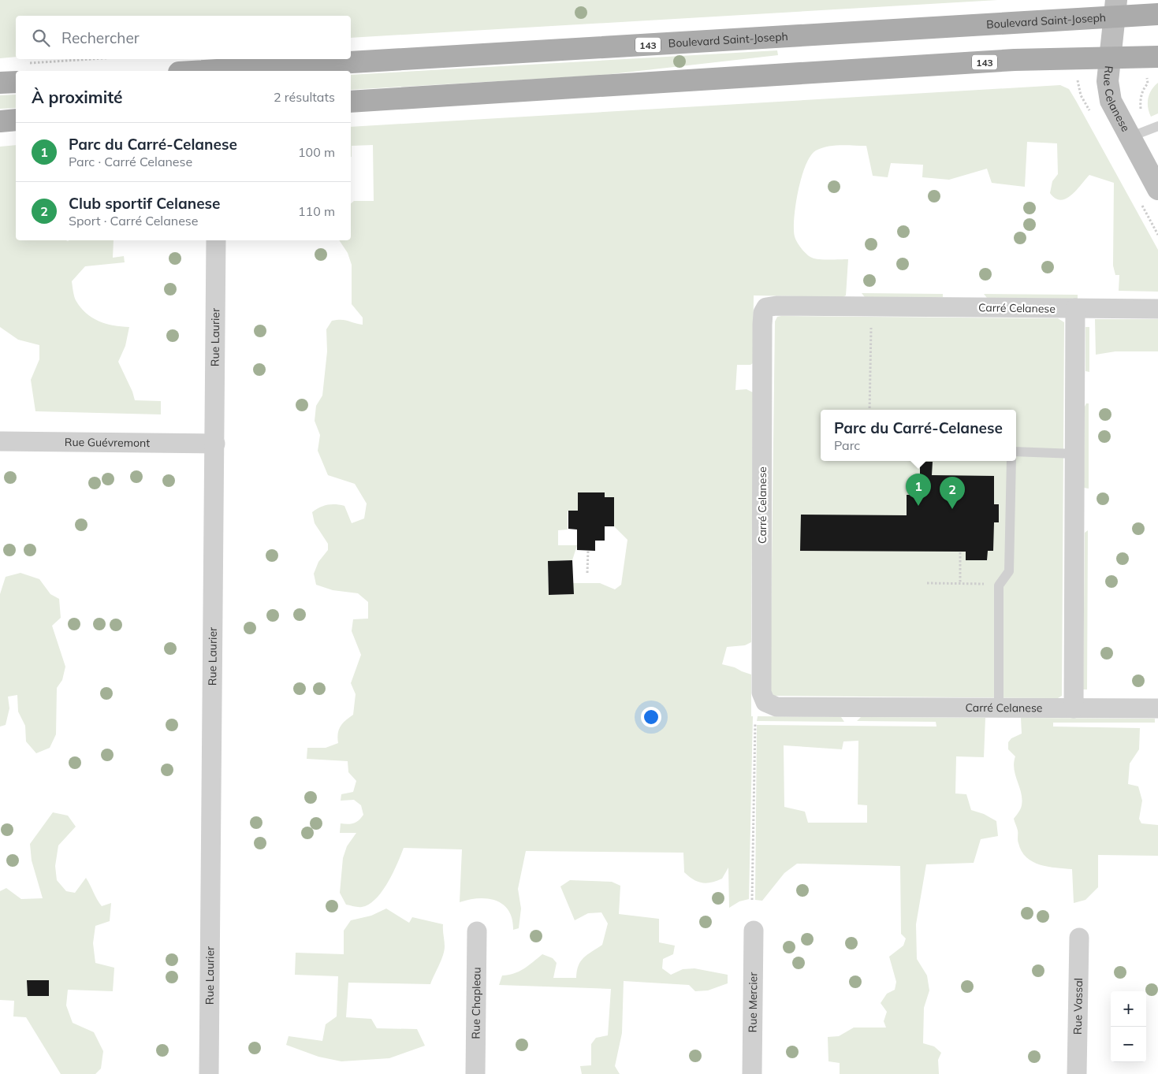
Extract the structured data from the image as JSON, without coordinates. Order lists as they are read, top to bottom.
{
  "streets": {
    "main road": ["Boulevard Saint-Joseph", "143"],
    "street": [
      "Rue Celanese",
      "Carré Celanese",
      "Rue Laurier",
      "Rue Guévremont",
      "Rue Mercier",
      "Rue Chapleau",
      "Rue Vassal"
    ]
  },
  "crossings": [
    ["Boulevard Saint-Joseph", "Rue Celanese"],
    ["143", "Rue Celanese"],
    ["Rue Laurier", "Rue Guévremont"]
  ],
  "page": {
    "search": "Rechercher",
    "heading": ["À proximité", "2 résultats"],
    "list": [
      {
        "mark": "1",
        "name": "Parc du Carré-Celanese",
        "note": "Parc · Carré Celanese",
        "value": "100 m"
      },
      {
        "mark": "2",
        "name": "Club sportif Celanese",
        "note": "Sport · Carré Celanese",
        "value": "110 m"
      }
    ],
    "popup": ["Parc du Carré-Celanese", "Parc"],
    "pins": ["1", "2"],
    "map_buttons": ["+", "−"]
  }
}
